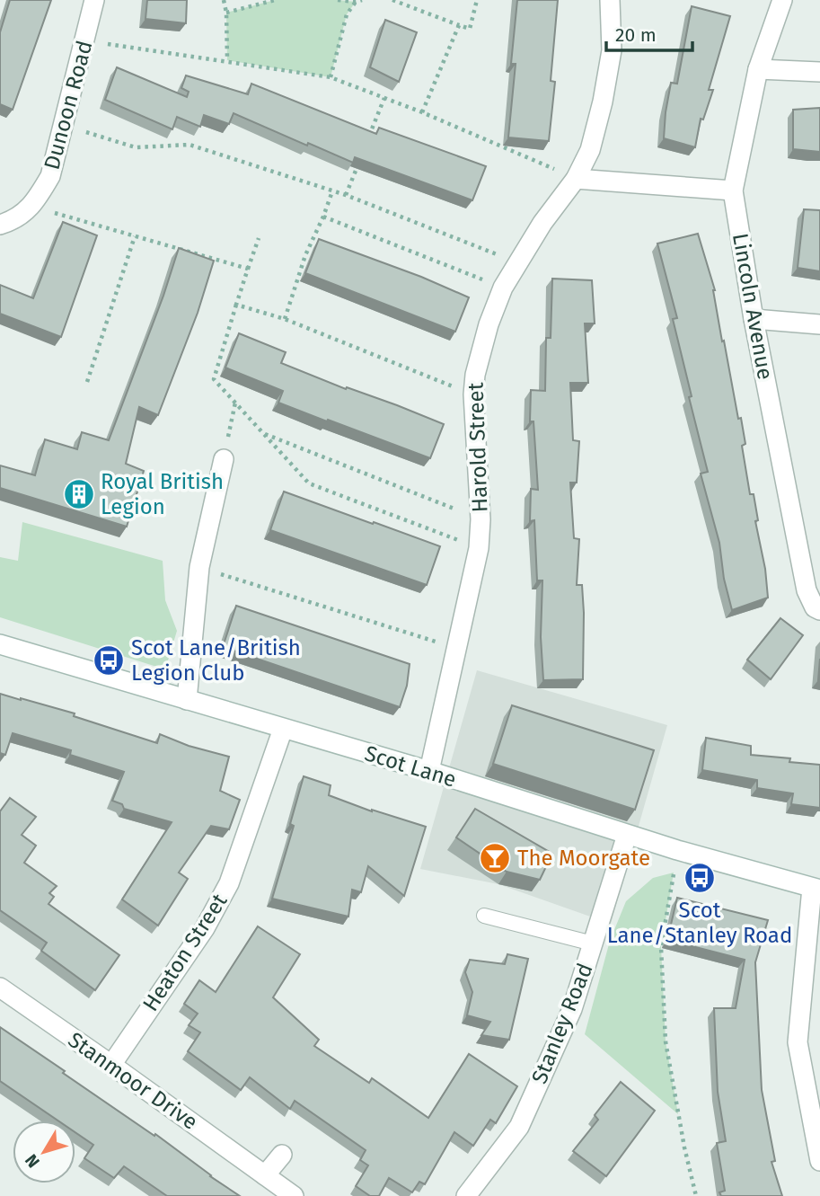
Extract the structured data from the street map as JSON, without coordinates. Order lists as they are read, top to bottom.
{
  "streets": {
    "street": [
      "Dunoon Road",
      "Lincoln Avenue",
      "Harold Street",
      "Scot Lane",
      "Heaton Street",
      "Stanley Road",
      "Stanmoor Drive"
    ]
  },
  "crossings": [
    ["Harold Street", "Scot Lane"],
    ["Scot Lane", "Heaton Street"],
    ["Scot Lane", "Stanley Road"],
    ["Heaton Street", "Stanmoor Drive"]
  ],
  "places": {
    "building": ["Royal British Legion"],
    "bus stop": ["Scot Lane/British Legion Club", "Scot Lane/Stanley Road"],
    "bar": ["The Moorgate"]
  },
  "scale_bar": "20 m",
  "north": "bottom left"
}
